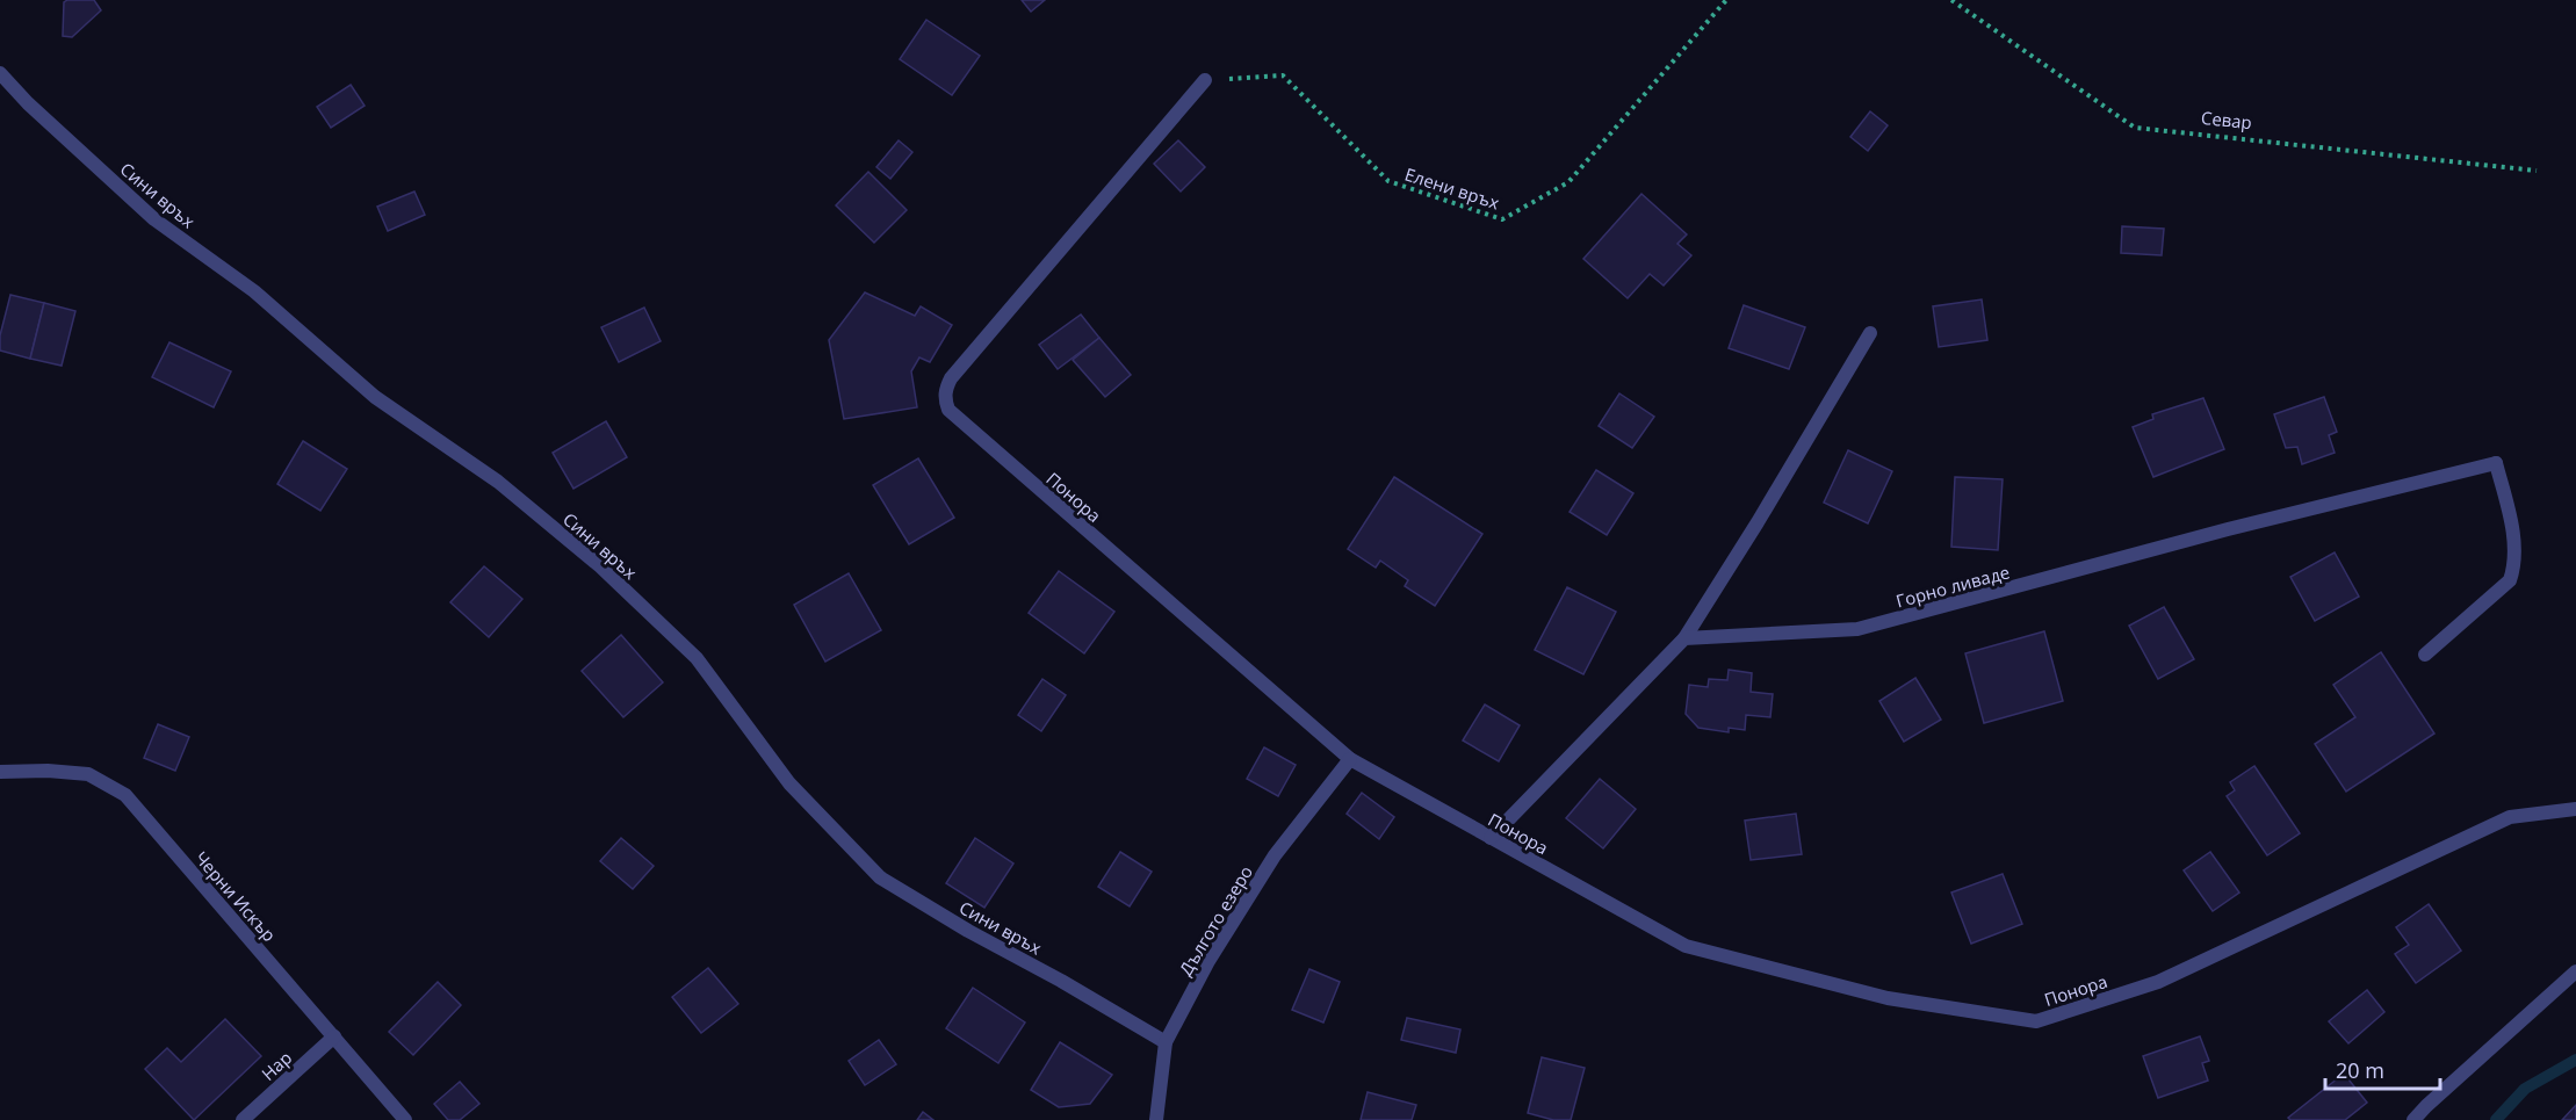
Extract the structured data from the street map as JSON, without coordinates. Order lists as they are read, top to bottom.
{
  "streets": {
    "street": [
      "Сини връх",
      "Понора",
      "Горно ливаде",
      "Черни Искър",
      "Дългото езеро",
      "Нар"
    ],
    "path": ["Севар", "Елени връх"]
  },
  "crossings": [
    ["Елени връх", "Понора"],
    ["Сини връх", "Дългото езеро"],
    ["Понора", "Дългото езеро"],
    ["Черни Искър", "Нар"]
  ],
  "scale_bar": "20 m"
}
